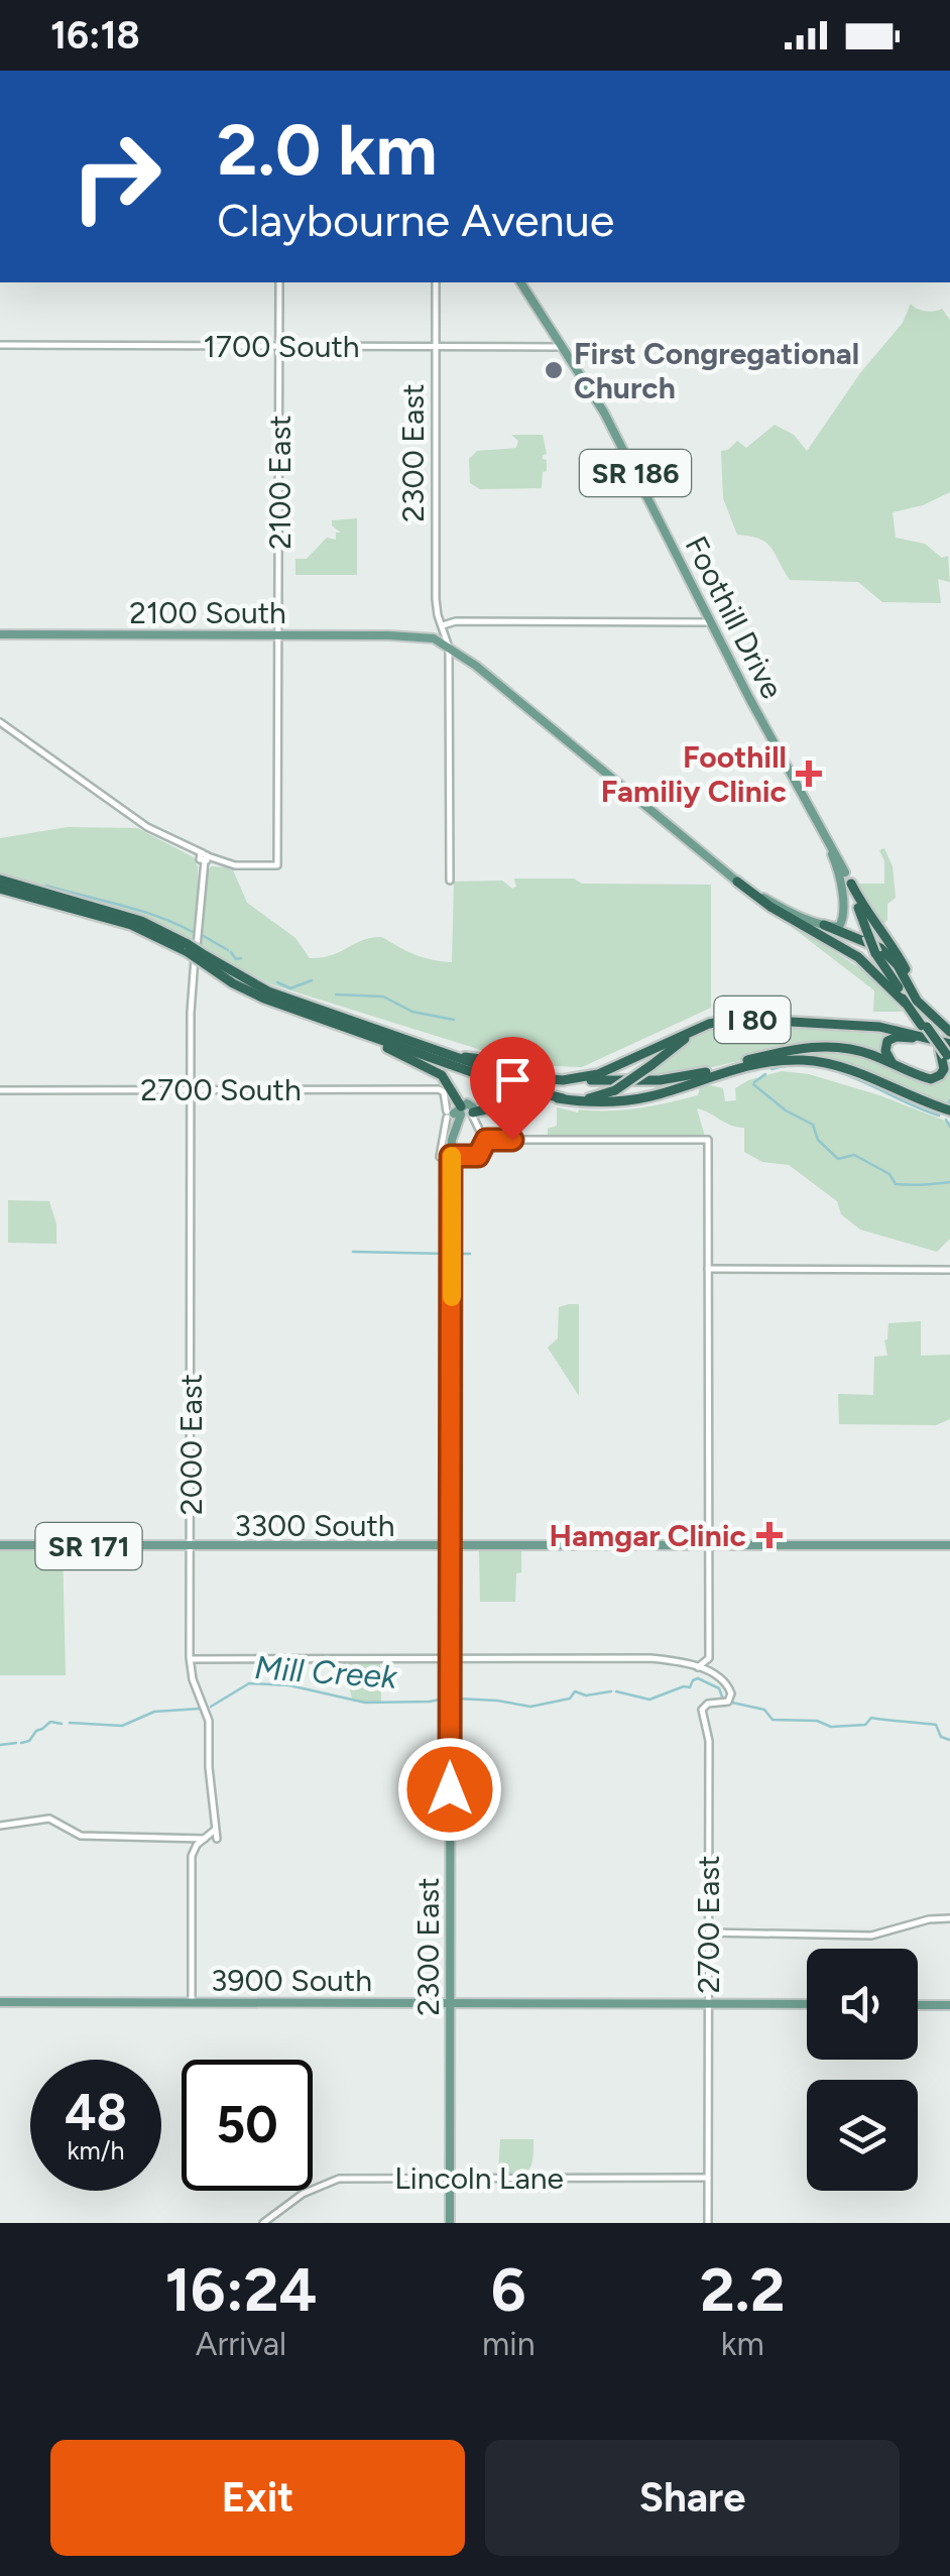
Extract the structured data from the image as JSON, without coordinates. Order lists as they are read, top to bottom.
{
  "streets": {
    "highway": ["I 80"],
    "main road": [
      "2300 East",
      "SR 186",
      "2100 South",
      "Foothill Drive",
      "3300 South",
      "SR 171",
      "3900 South"
    ],
    "street": [
      "1700 South",
      "2100 East",
      "2700 South",
      "2000 East",
      "2700 East",
      "Lincoln Lane"
    ]
  },
  "crossings": [
    ["1700 South", "2300 East"],
    ["1700 South", "2100 East"],
    ["1700 South", "Foothill Drive"],
    ["2300 East", "2100 South"],
    ["2300 East", "2700 South"],
    ["2300 East", "3300 South"],
    ["2300 East", "3900 South"],
    ["2300 East", "Lincoln Lane"],
    ["2100 East", "2100 South"],
    ["2100 East", "2000 East"],
    ["2700 South", "2000 East"],
    ["2000 East", "3300 South"],
    ["2700 East", "3900 South"],
    ["2700 East", "Lincoln Lane"]
  ],
  "water": ["Mill Creek"],
  "places": {
    "other": ["First Congregational Church"],
    "health": ["Foothill Familiy Clinic", "Hamgar Clinic"]
  },
  "page": {
    "status": "16:18",
    "turn": ["2.0 km", "Claybourne Avenue"],
    "speed": "48 km/h",
    "limit": "50",
    "eta": [
      "16:24",
      "Arrival",
      "6",
      "min",
      "2.2",
      "km"
    ],
    "buttons": ["Exit", "Share"]
  }
}
